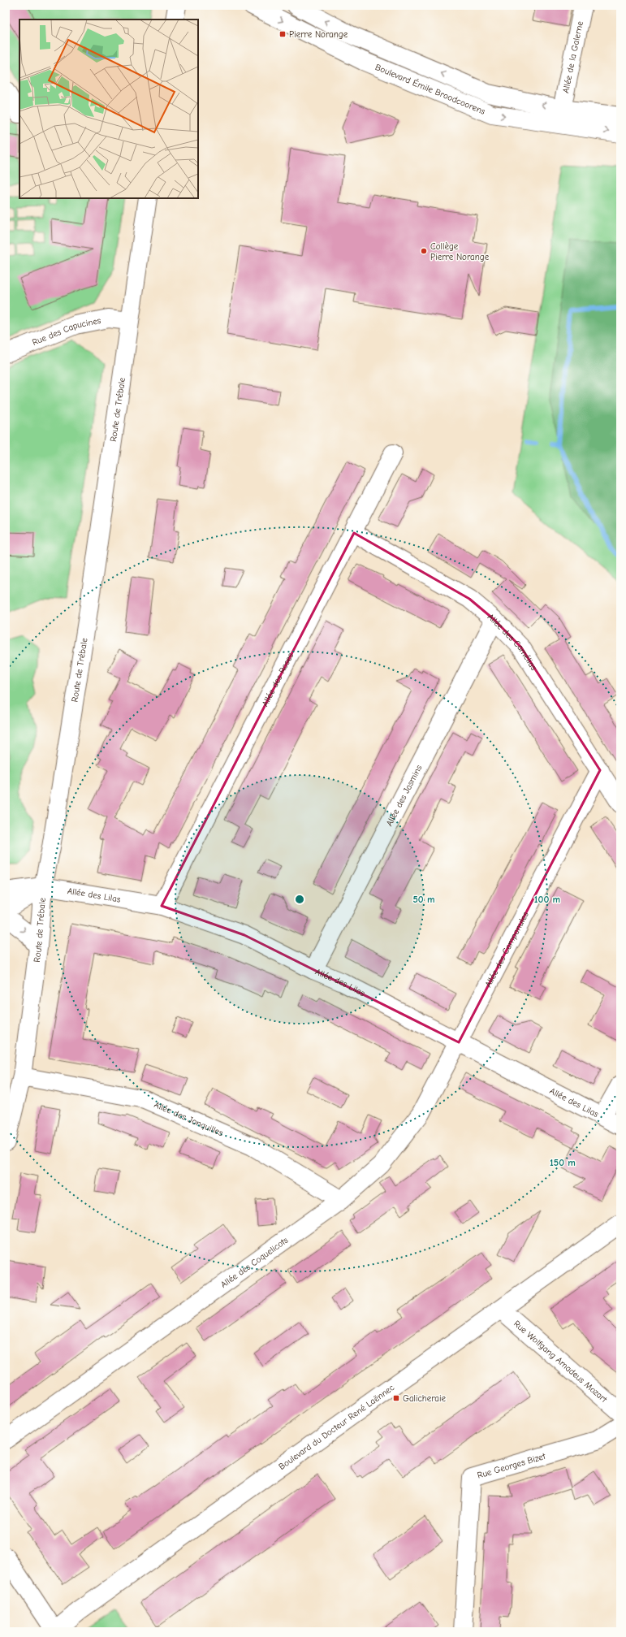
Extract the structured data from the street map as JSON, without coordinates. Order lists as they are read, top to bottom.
{
  "streets": {
    "street": [
      "Allée de la Galerne",
      "Boulevard Émile Broodcoorens",
      "Rue des Capucines",
      "Route de Trébale",
      "Allée des Camélias",
      "Allée des Roses",
      "Allée des Jasmins",
      "Allée des Lilas",
      "Allée des Campanules",
      "Allée des Jonquilles",
      "Allée des Coquelicots",
      "Rue Wolfgang Amadeus Mozart",
      "Boulevard du Docteur René Laënnec",
      "Rue Georges Bizet"
    ]
  },
  "crossings": [
    ["Allée de la Galerne", "Boulevard Émile Broodcoorens"],
    ["Rue des Capucines", "Route de Trébale"],
    ["Route de Trébale", "Allée des Lilas"],
    ["Route de Trébale", "Allée des Jonquilles"],
    ["Allée des Camélias", "Allée des Roses"],
    ["Allée des Camélias", "Allée des Jasmins"],
    ["Allée des Camélias", "Allée des Campanules"],
    ["Allée des Roses", "Allée des Lilas"],
    ["Allée des Jasmins", "Allée des Lilas"],
    ["Allée des Lilas", "Allée des Campanules"],
    ["Allée des Lilas", "Allée des Coquelicots"],
    ["Allée des Campanules", "Allée des Coquelicots"],
    ["Allée des Jonquilles", "Allée des Coquelicots"],
    ["Rue Wolfgang Amadeus Mozart", "Boulevard du Docteur René Laënnec"]
  ],
  "places": {
    "transit": ["Pierre Norange", "Galicheraie"],
    "other": ["Collège Pierre Norange"]
  },
  "rings": ["50 m", "100 m", "150 m"]
}
